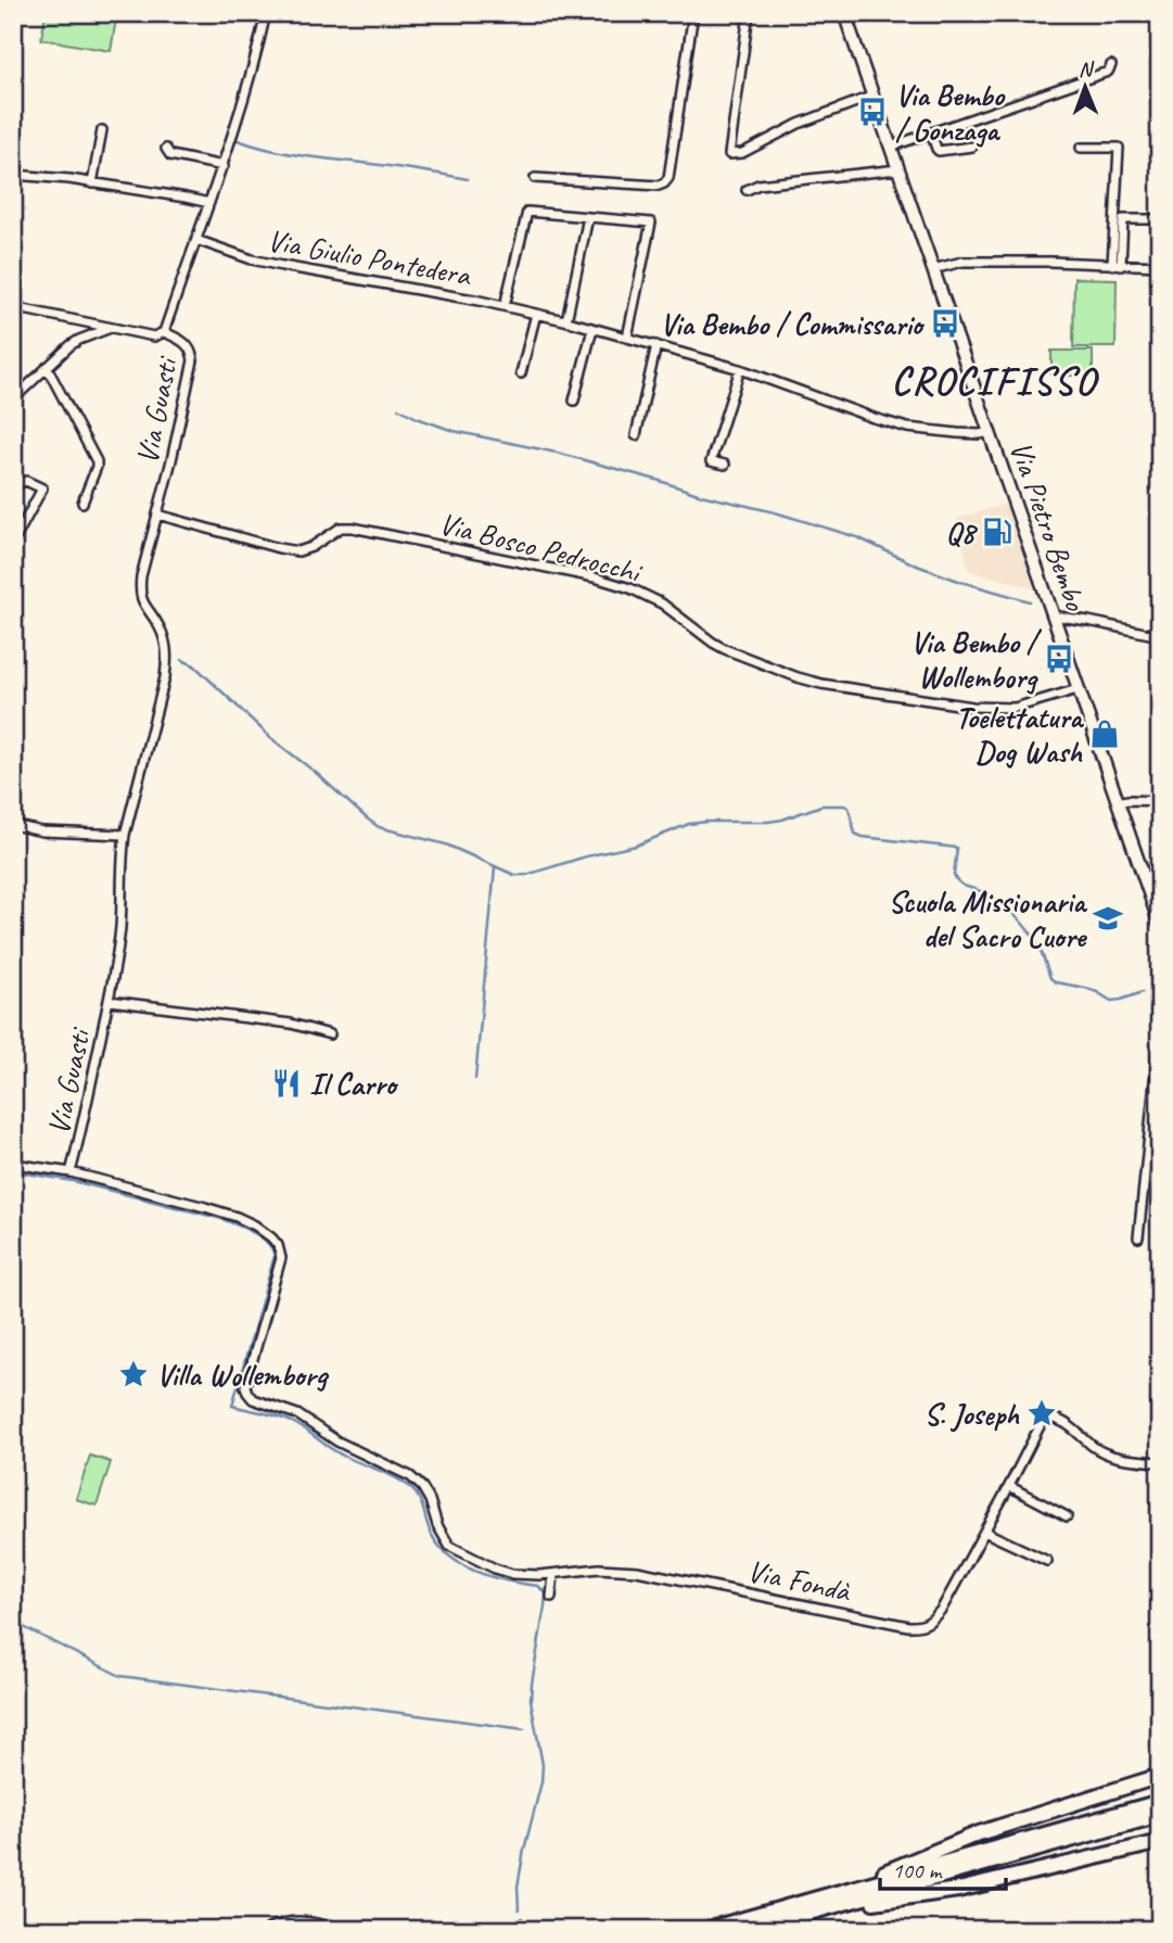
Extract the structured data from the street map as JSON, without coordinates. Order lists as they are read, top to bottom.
{
  "streets": {
    "main road": ["Via Pietro Bembo"],
    "street": [
      "Via Giulio Pontedera",
      "Via Guasti",
      "Via Bosco Pedrocchi",
      "Via Fondà"
    ]
  },
  "crossings": [
    ["Via Giulio Pontedera", "Via Guasti"],
    ["Via Giulio Pontedera", "Via Pietro Bembo"],
    ["Via Guasti", "Via Bosco Pedrocchi"],
    ["Via Pietro Bembo", "Via Bosco Pedrocchi"]
  ],
  "districts": ["CROCIFISSO"],
  "places": {
    "bus stop": ["Via Bembo / Gonzaga", "Via Bembo / Commissario", "Via Bembo / Wollemborg"],
    "fuel station": ["Q8"],
    "shop": ["Toelettatura Dog Wash"],
    "school or university": ["Scuola Missionaria del Sacro Cuore"],
    "restaurant": ["Il Carro"],
    "place": ["Villa Wollemborg", "S. Joseph"]
  },
  "scale_bar": "100 m",
  "north": "top"
}
